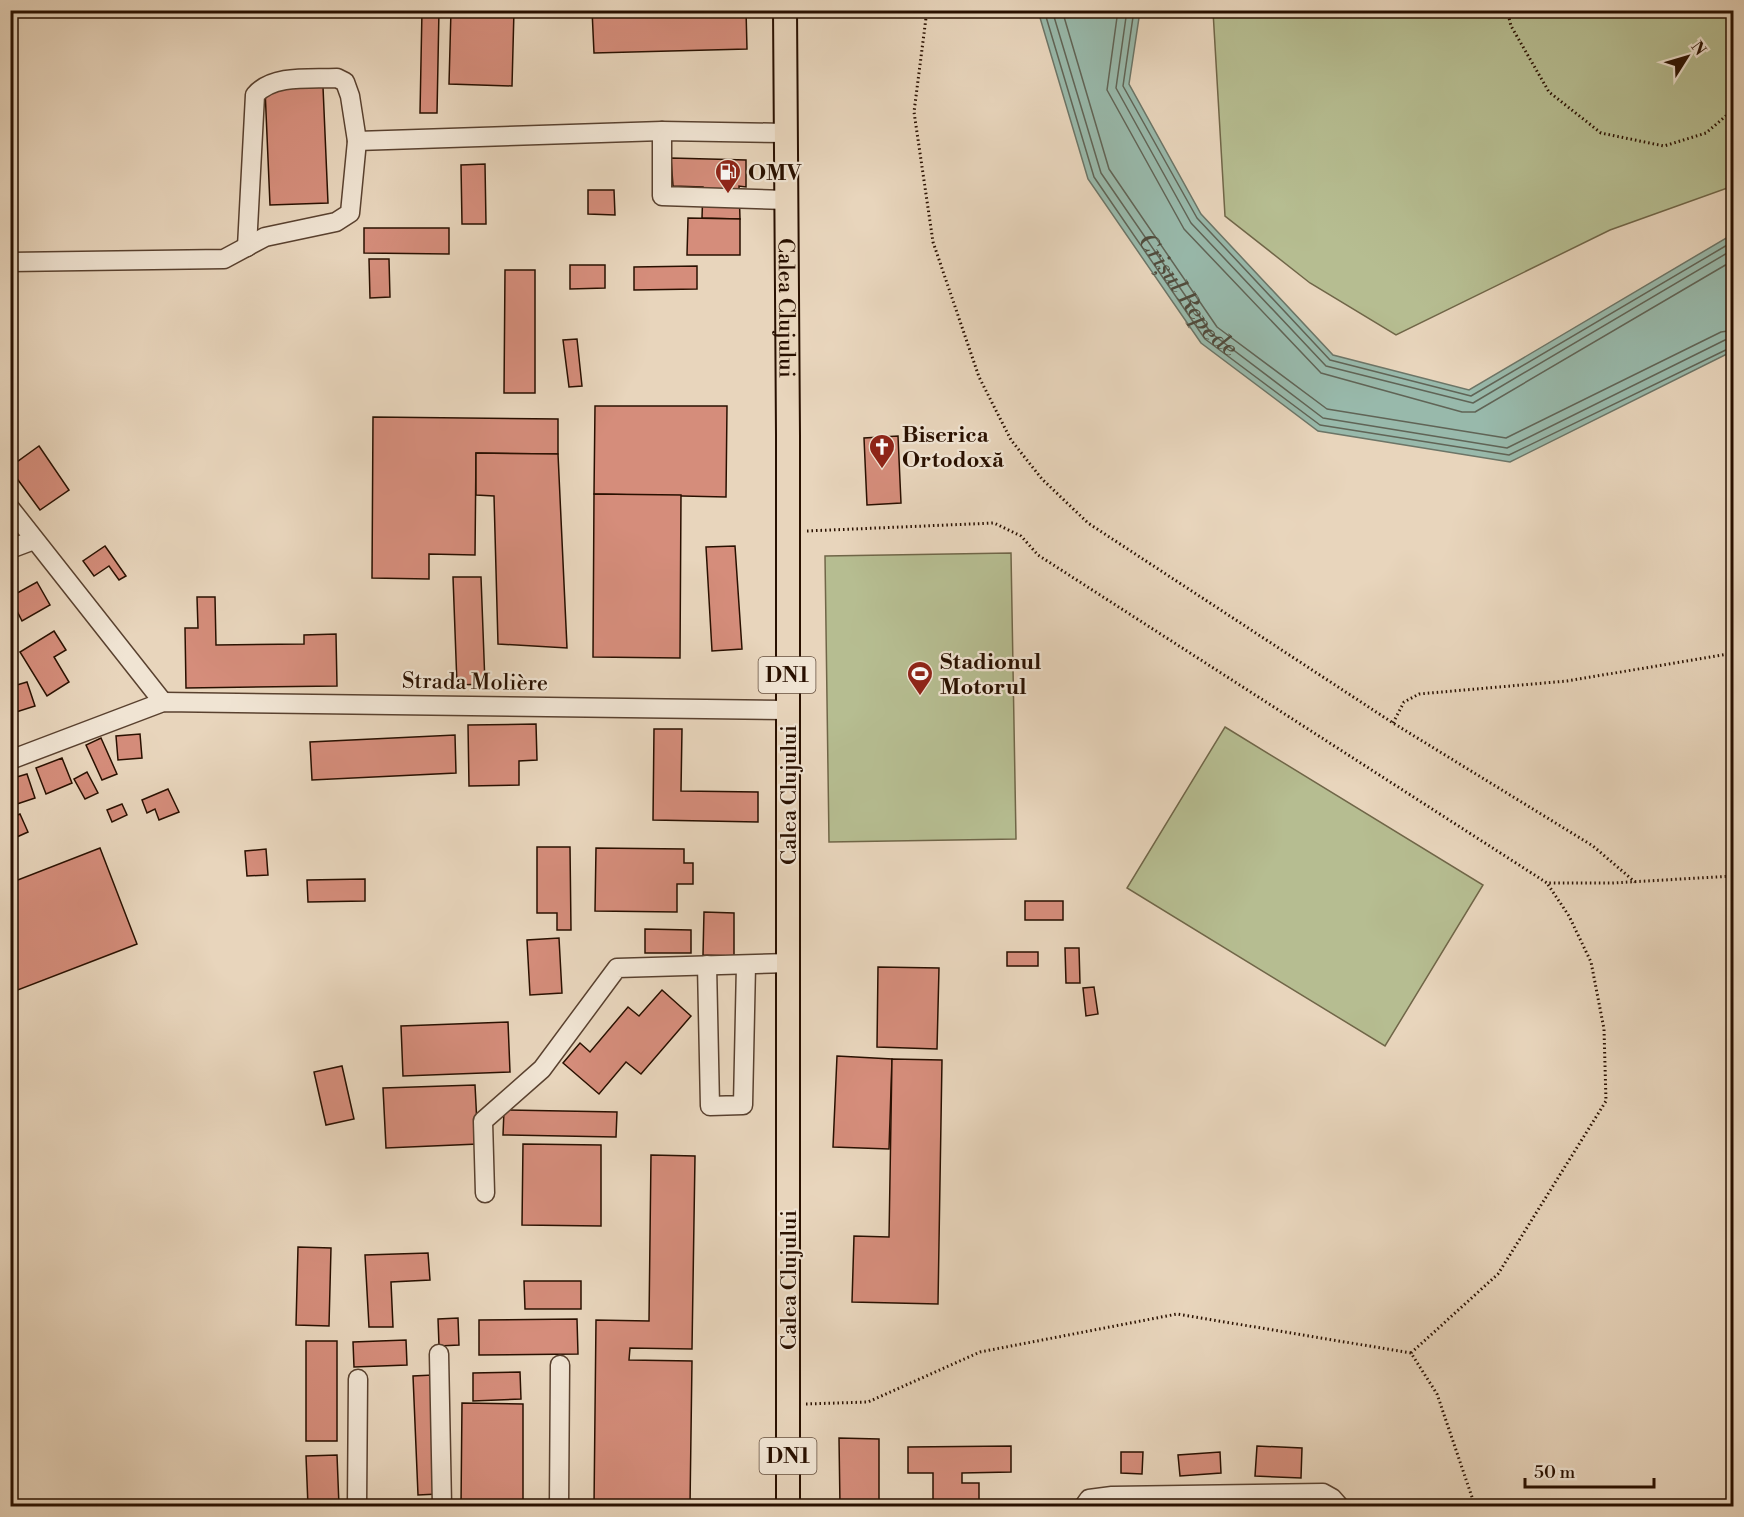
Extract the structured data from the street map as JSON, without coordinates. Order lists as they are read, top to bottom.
{
  "streets": {
    "main road": ["Calea Clujului", "DN1"],
    "street": ["Strada Molière"]
  },
  "crossings": [
    ["Calea Clujului", "Strada Molière"]
  ],
  "water": ["Crișul Repede"],
  "places": {
    "fuel station": ["OMV"],
    "church": ["Biserica Ortodoxă"],
    "sports": ["Stadionul Motorul"]
  },
  "scale_bar": "50 m",
  "north": "top right"
}
